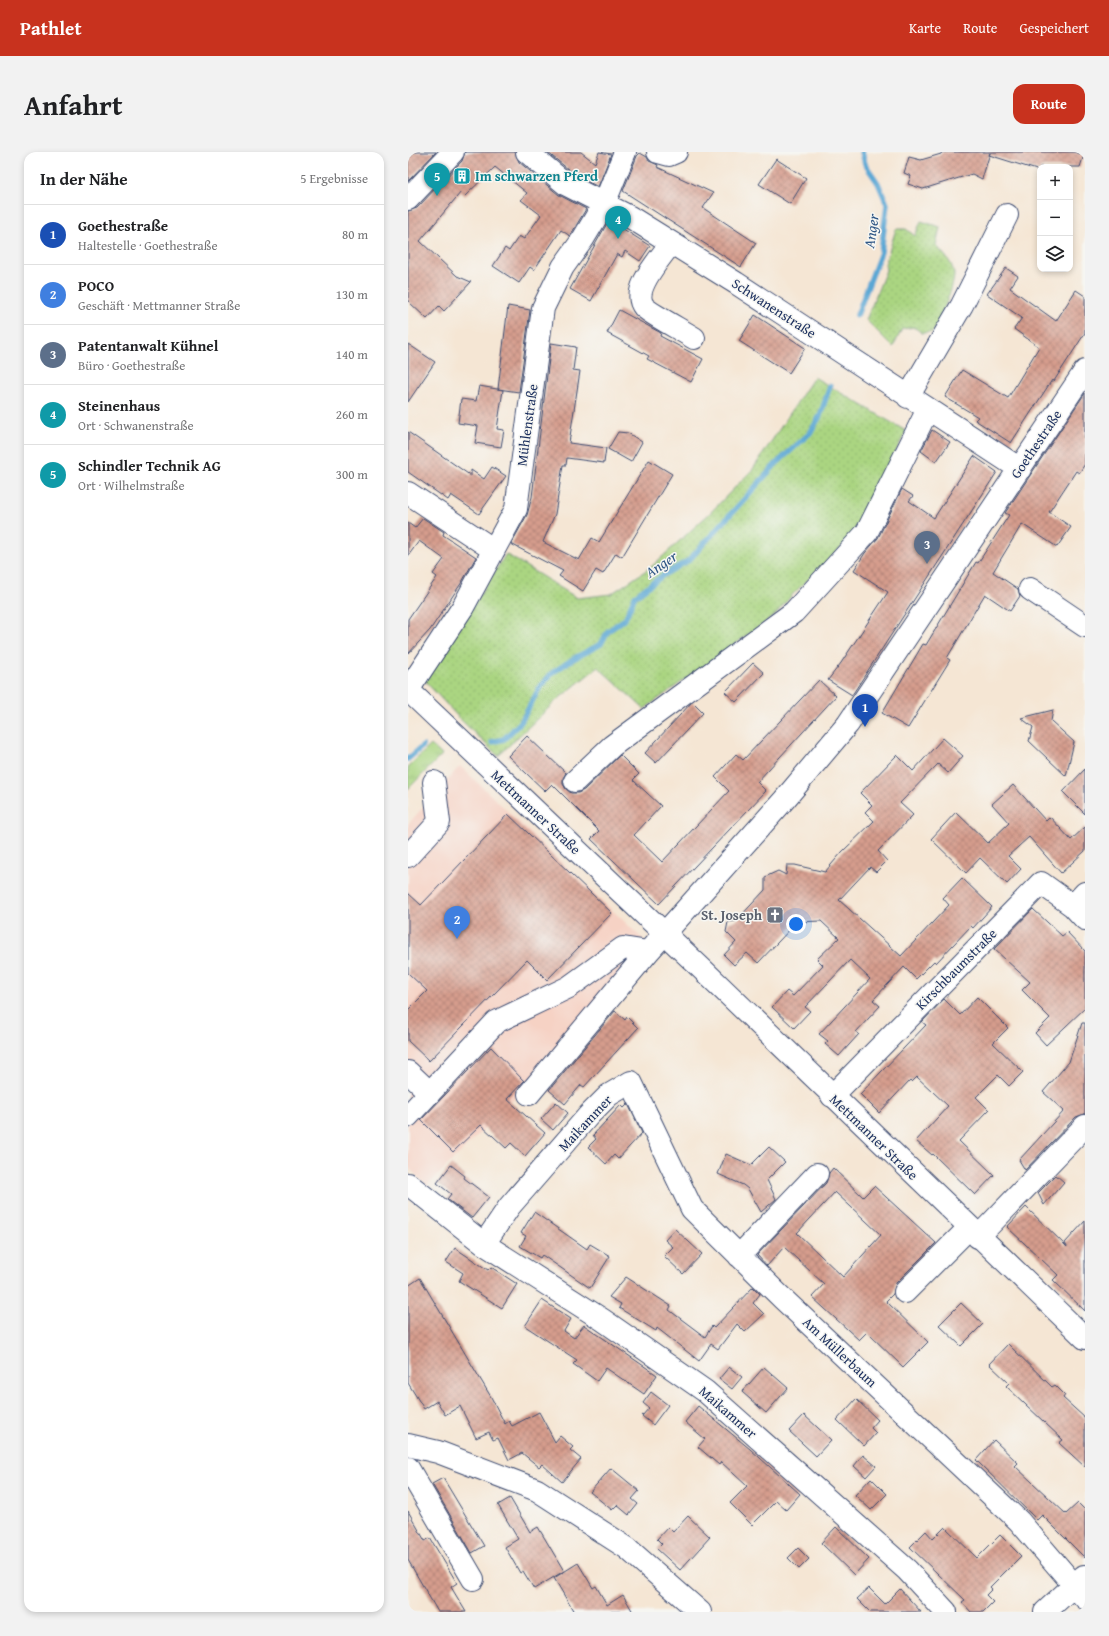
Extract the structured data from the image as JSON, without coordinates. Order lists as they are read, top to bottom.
{
  "streets": {
    "street": [
      "Schwanenstraße",
      "Mühlenstraße",
      "Goethestraße",
      "Mettmanner Straße",
      "Kirschbaumstraße",
      "Maikammer",
      "Am Müllerbaum"
    ]
  },
  "crossings": [
    ["Schwanenstraße", "Mühlenstraße"],
    ["Schwanenstraße", "Goethestraße"],
    ["Mühlenstraße", "Mettmanner Straße"],
    ["Goethestraße", "Mettmanner Straße"],
    ["Mettmanner Straße", "Kirschbaumstraße"],
    ["Maikammer", "Am Müllerbaum"]
  ],
  "water": ["Anger"],
  "places": {
    "building": ["Im schwarzen Pferd"],
    "church": ["St. Joseph"]
  },
  "page": {
    "header": "Pathlet",
    "nav": ["Karte", "Route", "Gespeichert"],
    "title": "Anfahrt",
    "buttons": "Route",
    "heading": ["In der Nähe", "5 Ergebnisse"],
    "pins": [
      "5",
      "4",
      "3",
      "1",
      "2"
    ],
    "map_buttons": ["+", "−"],
    "list": [
      {
        "mark": "1",
        "name": "Goethestraße",
        "note": "Haltestelle · Goethestraße",
        "value": "80 m"
      },
      {
        "mark": "2",
        "name": "POCO",
        "note": "Geschäft · Mettmanner Straße",
        "value": "130 m"
      },
      {
        "mark": "3",
        "name": "Patentanwalt Kühnel",
        "note": "Büro · Goethestraße",
        "value": "140 m"
      },
      {
        "mark": "4",
        "name": "Steinenhaus",
        "note": "Ort · Schwanenstraße",
        "value": "260 m"
      },
      {
        "mark": "5",
        "name": "Schindler Technik AG",
        "note": "Ort · Wilhelmstraße",
        "value": "300 m"
      }
    ]
  }
}
